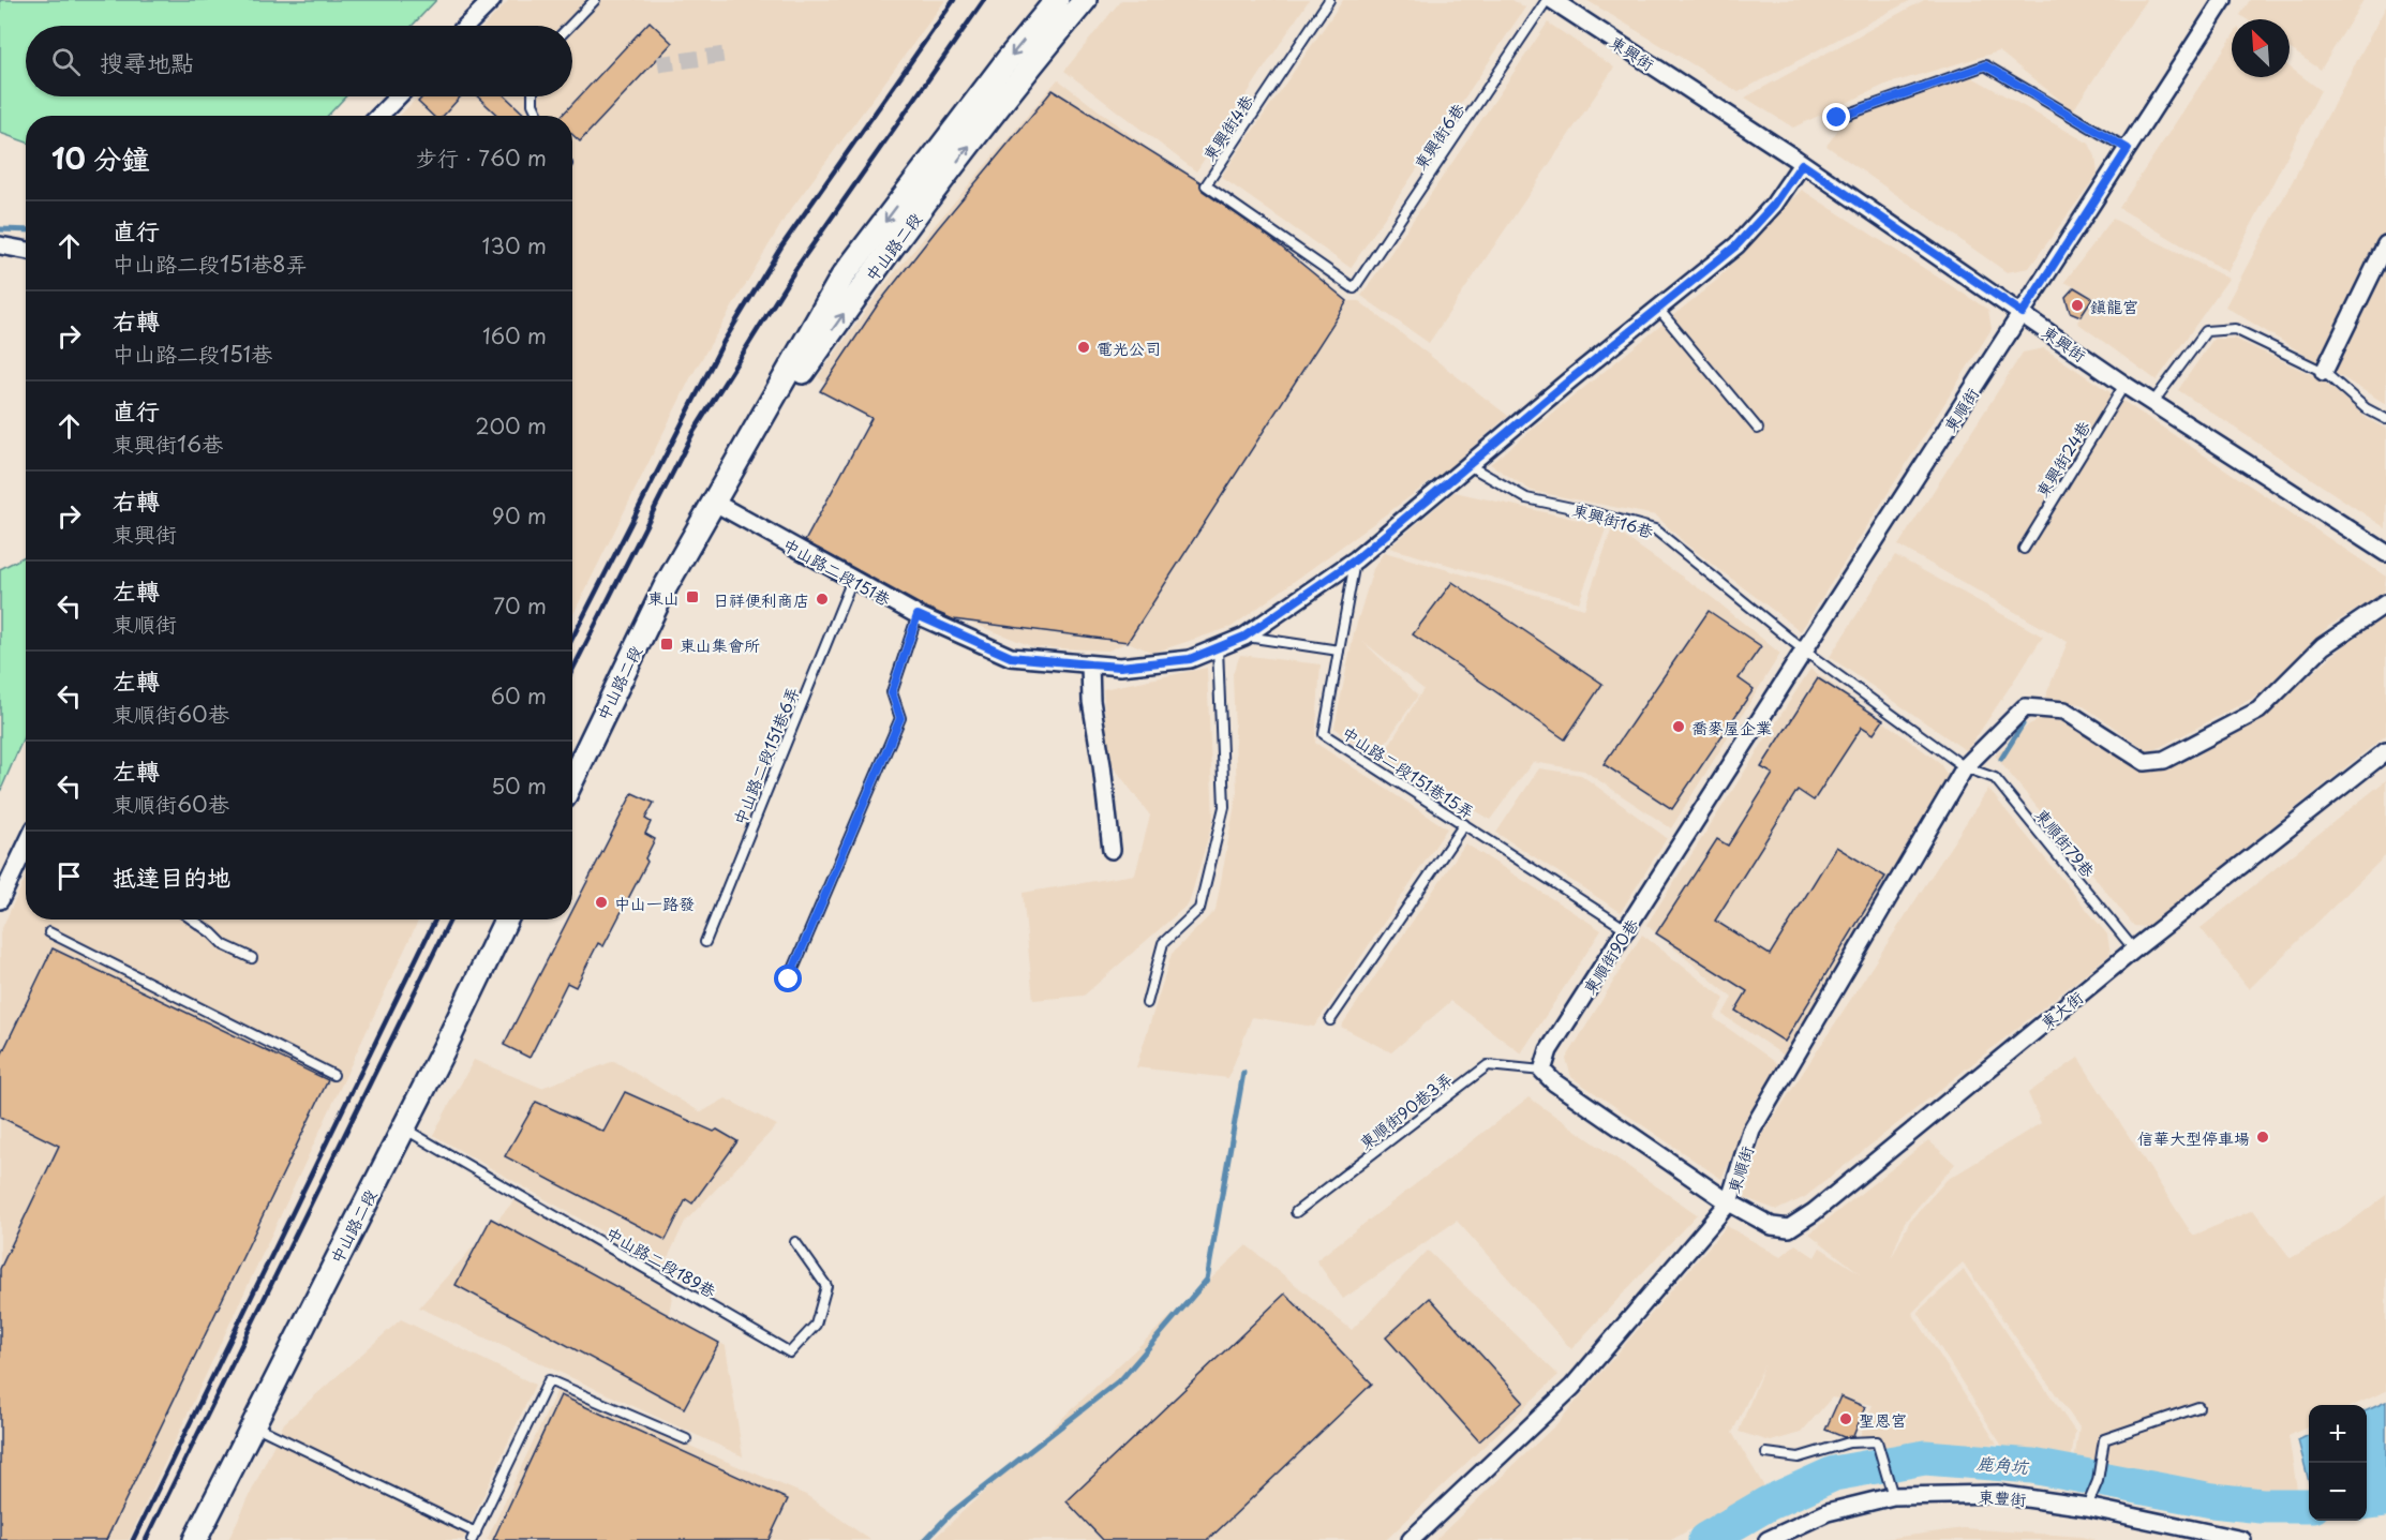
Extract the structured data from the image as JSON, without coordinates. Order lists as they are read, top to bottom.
{
  "streets": {
    "main road": ["中山路二段"],
    "street": [
      "東興街",
      "東順街",
      "中山路二段151巷",
      "東順街90巷",
      "東大街",
      "東豐街"
    ],
    "lane": [
      "東興街4巷",
      "東興街6巷",
      "東興街24巷",
      "東興街16巷",
      "中山路二段151巷6弄",
      "中山路二段151巷15弄",
      "東順街79巷",
      "東順街90巷3弄",
      "中山路二段189巷"
    ]
  },
  "crossings": [
    ["東興街", "東順街"],
    ["東興街", "東興街24巷"],
    ["東興街4巷", "東興街6巷"],
    ["中山路二段", "中山路二段151巷"],
    ["中山路二段", "中山路二段189巷"],
    ["東順街", "東興街16巷"],
    ["東順街", "東順街79巷"],
    ["東順街", "東順街90巷"],
    ["東順街", "東大街"],
    ["東興街16巷", "東順街90巷"],
    ["中山路二段151巷", "中山路二段151巷6弄"],
    ["中山路二段151巷", "中山路二段151巷15弄"],
    ["中山路二段151巷15弄", "東順街90巷"],
    ["東順街79巷", "東大街"],
    ["東順街90巷", "東順街90巷3弄"]
  ],
  "water": ["鹿角坑"],
  "places": {
    "other": [
      "鎮龍宮",
      "電光公司",
      "日祥便利商店",
      "喬麥屋企業",
      "中山一路發",
      "信華大型停車場",
      "聖恩宮"
    ],
    "transit": ["東山", "東山集會所"]
  },
  "north": "top left",
  "page": {
    "search": "搜尋地點",
    "heading": ["10 分鐘", "步行 · 760 m"],
    "list": [
      ["直行", "中山路二段151巷8弄", "130 m"],
      ["右轉", "中山路二段151巷", "160 m"],
      ["直行", "東興街16巷", "200 m"],
      ["右轉", "東興街", "90 m"],
      ["左轉", "東順街", "70 m"],
      ["左轉", "東順街60巷", "60 m"],
      ["左轉", "東順街60巷", "50 m"],
      "抵達目的地"
    ],
    "map_buttons": ["+", "−"]
  }
}
